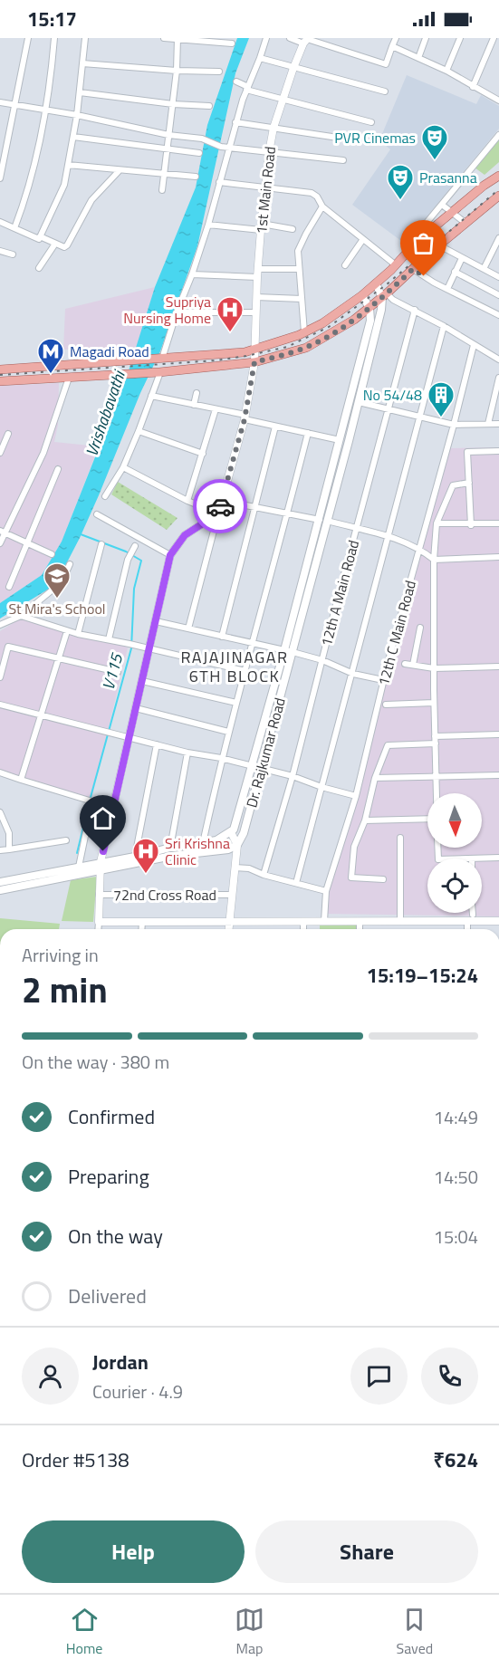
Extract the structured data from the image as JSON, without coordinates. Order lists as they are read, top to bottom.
{
  "streets": {
    "main road": ["Dr. Rajkumar Road"],
    "street": [
      "1st Main Road",
      "12th A Main Road",
      "12th C Main Road",
      "72nd Cross Road"
    ]
  },
  "crossings": [
    ["12th C Main Road", "72nd Cross Road"]
  ],
  "districts": ["RAJAJINAGAR 6TH BLOCK"],
  "water": ["Vrishabavathi", "V115"],
  "places": {
    "theatre": ["PVR Cinemas", "Prasanna"],
    "hospital": ["Supriya Nursing Home", "Sri Krishna Clinic"],
    "metro station": ["Magadi Road"],
    "building": ["No 54/48"],
    "school or university": ["St Mira's School"]
  },
  "north": "bottom",
  "page": {
    "status": "15:17",
    "heading": ["2 min", "Arriving in", "15:19–15:24"],
    "panel": [
      "Jordan",
      "Courier · 4.9",
      "Order #5138",
      "₹624"
    ],
    "bar": "On the way · 380 m",
    "list": [
      ["Confirmed", "14:49"],
      ["Preparing", "14:50"],
      ["On the way", "15:04"],
      "Delivered"
    ],
    "buttons": ["Help", "Share"],
    "tabs": ["Home", "Map", "Saved"]
  }
}
